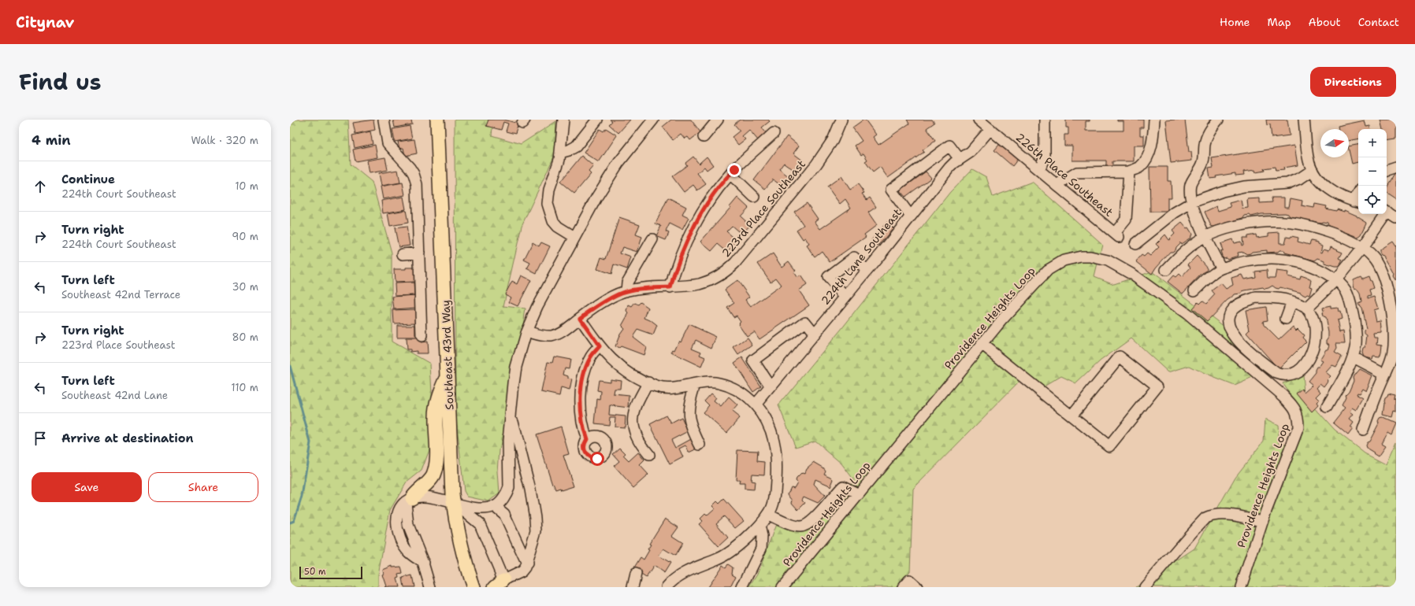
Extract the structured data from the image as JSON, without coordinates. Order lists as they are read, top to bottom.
{
  "streets": {
    "main road": ["Southeast 43rd Way"],
    "street": [
      "226th Place Southeast",
      "223rd Place Southeast",
      "224th Lane Southeast",
      "Providence Heights Loop"
    ]
  },
  "crossings": [
    ["226th Place Southeast", "224th Lane Southeast"]
  ],
  "scale_bar": "50 m",
  "north": "right",
  "page": {
    "header": "Citynav",
    "nav": [
      "Home",
      "Map",
      "About",
      "Contact"
    ],
    "title": "Find us",
    "buttons": [
      "Directions",
      ["Save", "Share"]
    ],
    "heading": ["4 min", "Walk · 320 m"],
    "map_buttons": ["+", "−"],
    "list": [
      ["Continue", "224th Court Southeast", "10 m"],
      ["Turn right", "224th Court Southeast", "90 m"],
      ["Turn left", "Southeast 42nd Terrace", "30 m"],
      ["Turn right", "223rd Place Southeast", "80 m"],
      ["Turn left", "Southeast 42nd Lane", "110 m"],
      "Arrive at destination"
    ],
    "scale": "50 m"
  }
}
